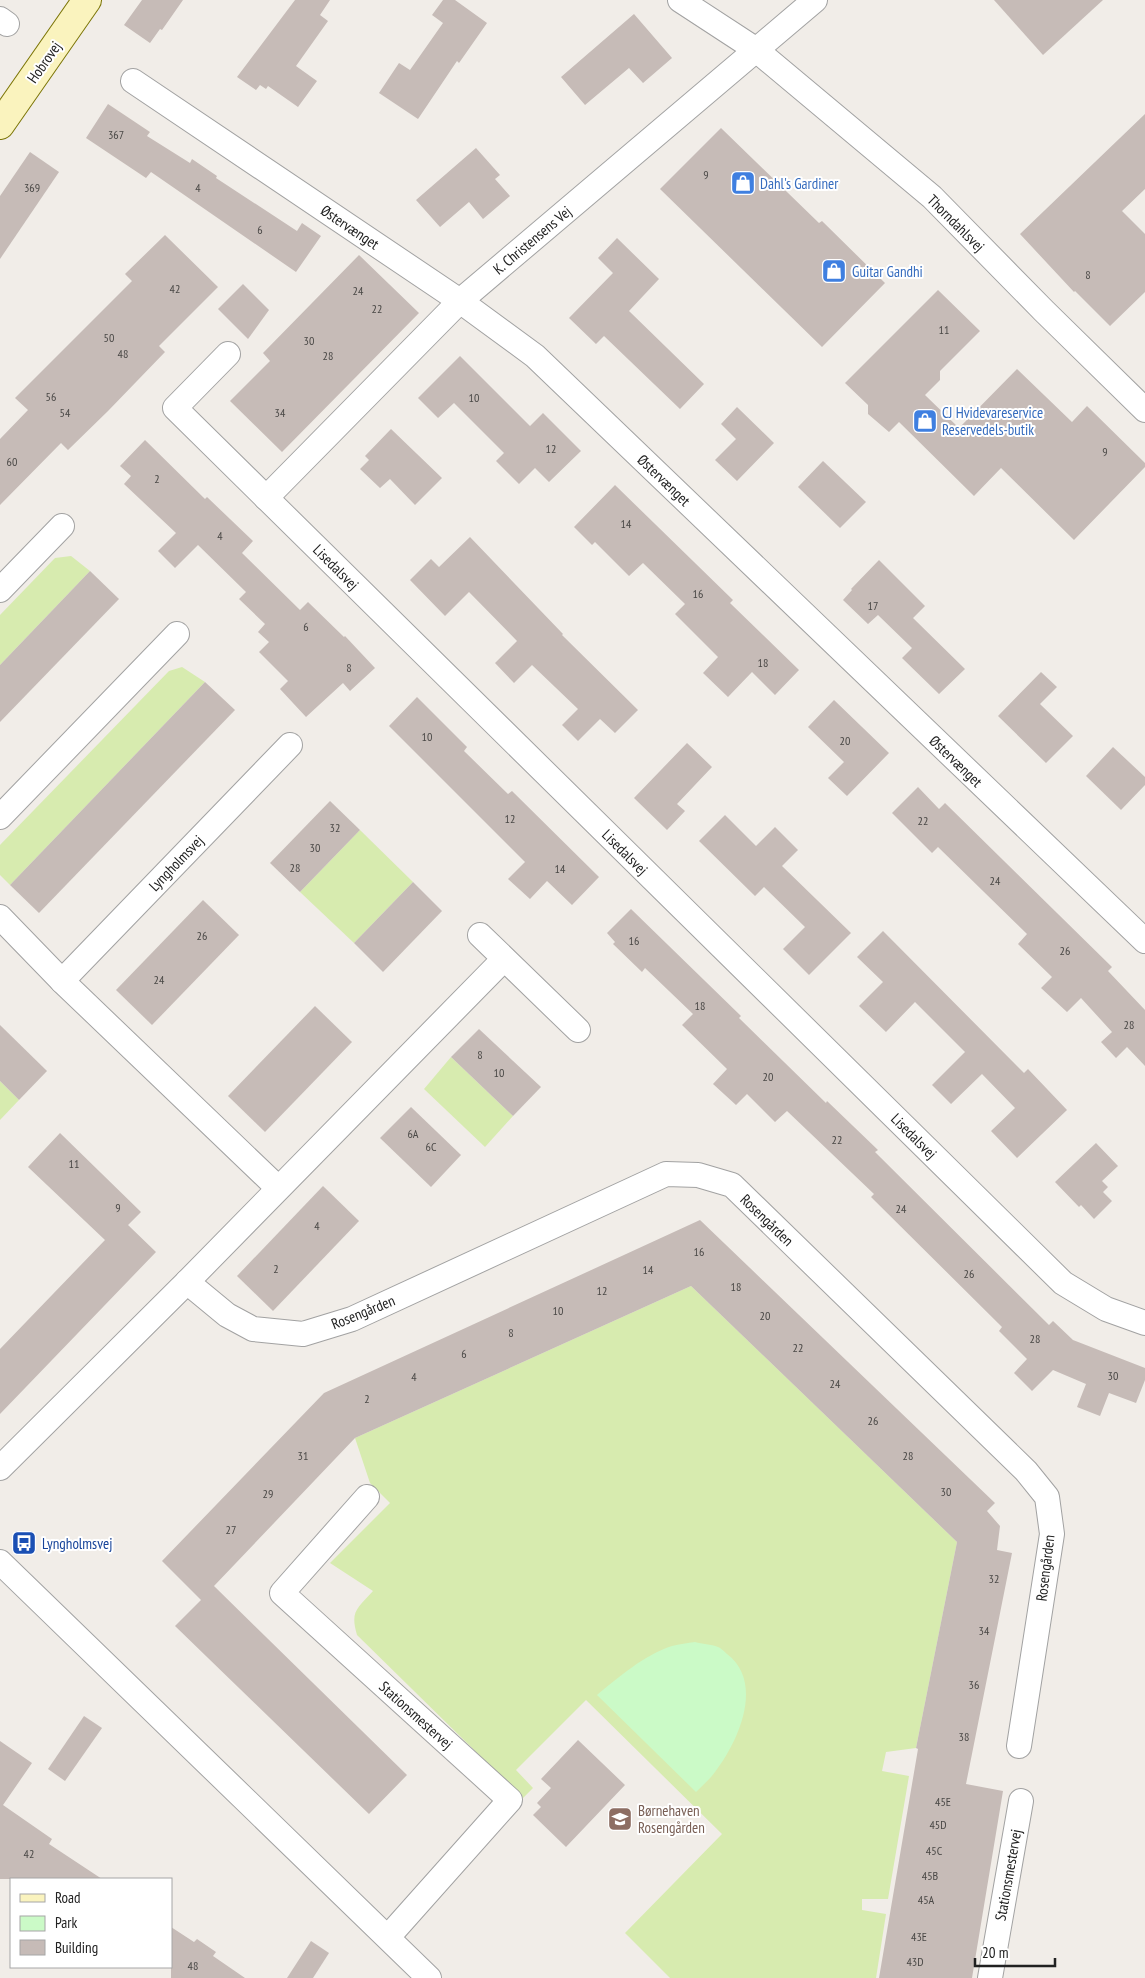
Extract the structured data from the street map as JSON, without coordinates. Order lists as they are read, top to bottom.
{
  "streets": {
    "main road": ["Hobrovej"],
    "street": [
      "Thorndahlsvej",
      "Østervænget",
      "K. Christensens Vej",
      "Lisedalsvej",
      "Lyngholmsvej",
      "Rosengården",
      "Stationsmestervej"
    ]
  },
  "crossings": [
    ["Thorndahlsvej", "K. Christensens Vej"],
    ["Østervænget", "K. Christensens Vej"],
    ["K. Christensens Vej", "Lisedalsvej"]
  ],
  "places": {
    "shop": ["Dahl's Gardiner", "Guitar Gandhi", "CJ Hvidevareservice Reservedels-butik"],
    "bus stop": ["Lyngholmsvej"],
    "school or university": ["Børnehaven Rosengården"]
  },
  "house_numbers": [
    "367",
    "9",
    "369",
    "4",
    "6",
    "8",
    "42",
    "24",
    "22",
    "11",
    "50",
    "30",
    "48",
    "28",
    "56",
    "10",
    "54",
    "34",
    "12",
    "9",
    "60",
    "2",
    "14",
    "4",
    "16",
    "17",
    "6",
    "18",
    "8",
    "10",
    "20",
    "12",
    "22",
    "32",
    "30",
    "28",
    "14",
    "24",
    "26",
    "16",
    "26",
    "24",
    "18",
    "28",
    "8",
    "10",
    "20",
    "6A",
    "22",
    "6C",
    "11",
    "9",
    "24",
    "4",
    "16",
    "2",
    "14",
    "26",
    "18",
    "12",
    "10",
    "20",
    "8",
    "28",
    "22",
    "6",
    "30",
    "4",
    "24",
    "2",
    "26",
    "31",
    "28",
    "30",
    "29",
    "27",
    "32",
    "34",
    "36",
    "38",
    "45E",
    "45D",
    "45C",
    "42",
    "45B",
    "45A",
    "43E",
    "43D",
    "48"
  ],
  "legend": ["Road", "Park", "Building"],
  "scale_bar": "20 m"
}
